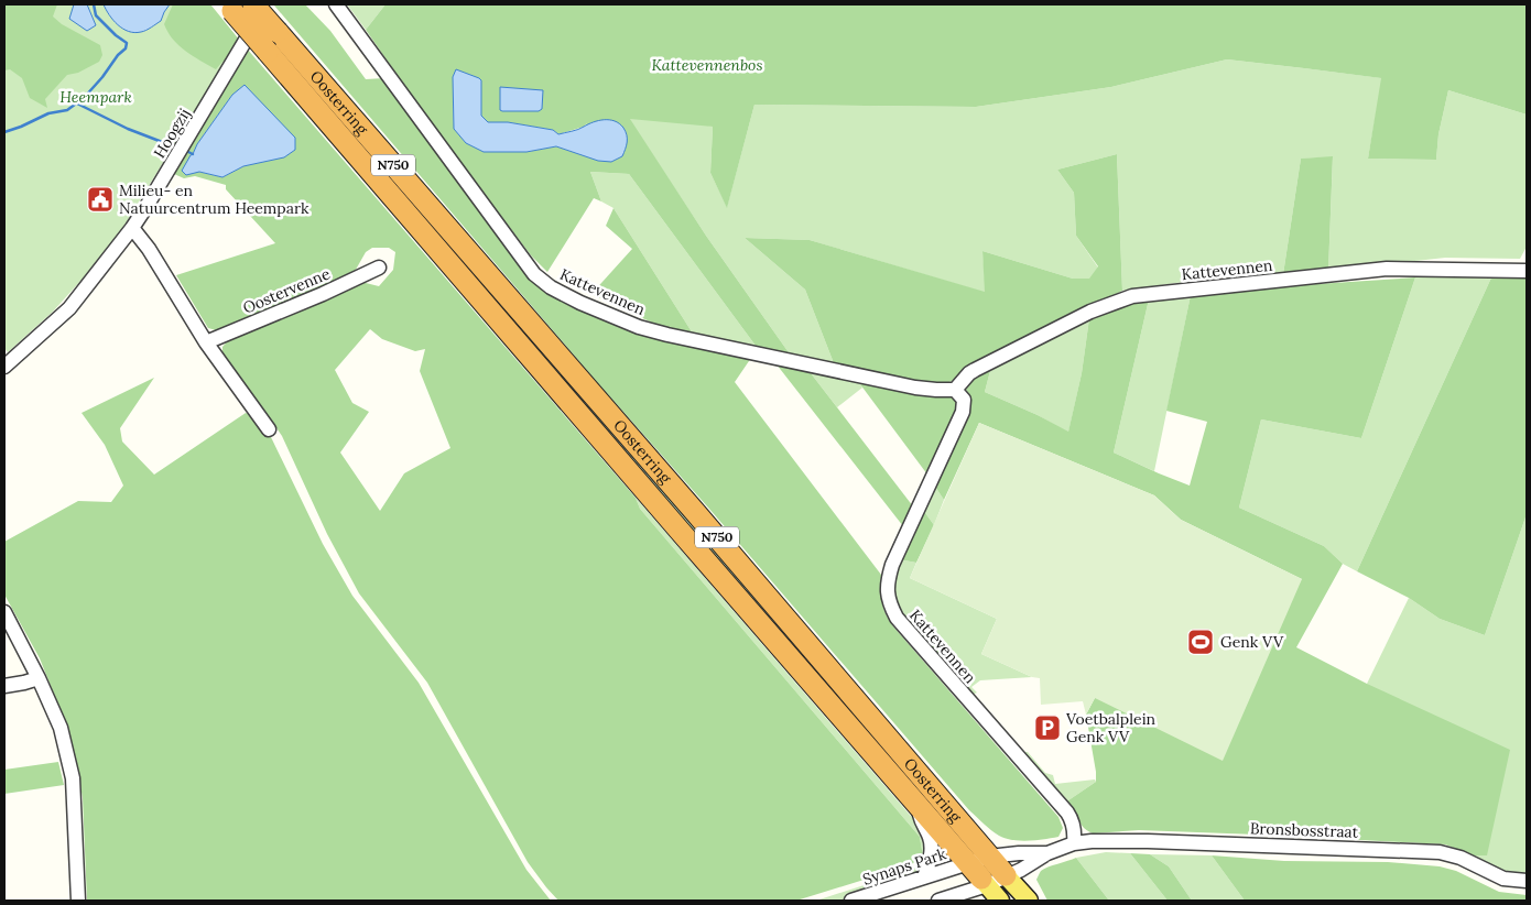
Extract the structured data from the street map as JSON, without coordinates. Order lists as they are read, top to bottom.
{
  "streets": {
    "highway": ["Oosterring", "N750"],
    "street": [
      "Hoogzij",
      "Kattevennen",
      "Oostervenne",
      "Bronsbosstraat",
      "Synaps Park"
    ]
  },
  "crossings": [
    ["Oosterring", "Synaps Park"],
    ["Kattevennen", "Bronsbosstraat"]
  ],
  "parks": ["Kattevennenbos", "Heempark"],
  "places": {
    "public building": ["Milieu- en Natuurcentrum Heempark"],
    "sports": ["Genk VV"],
    "parking": ["Voetbalplein Genk VV"]
  }
}
